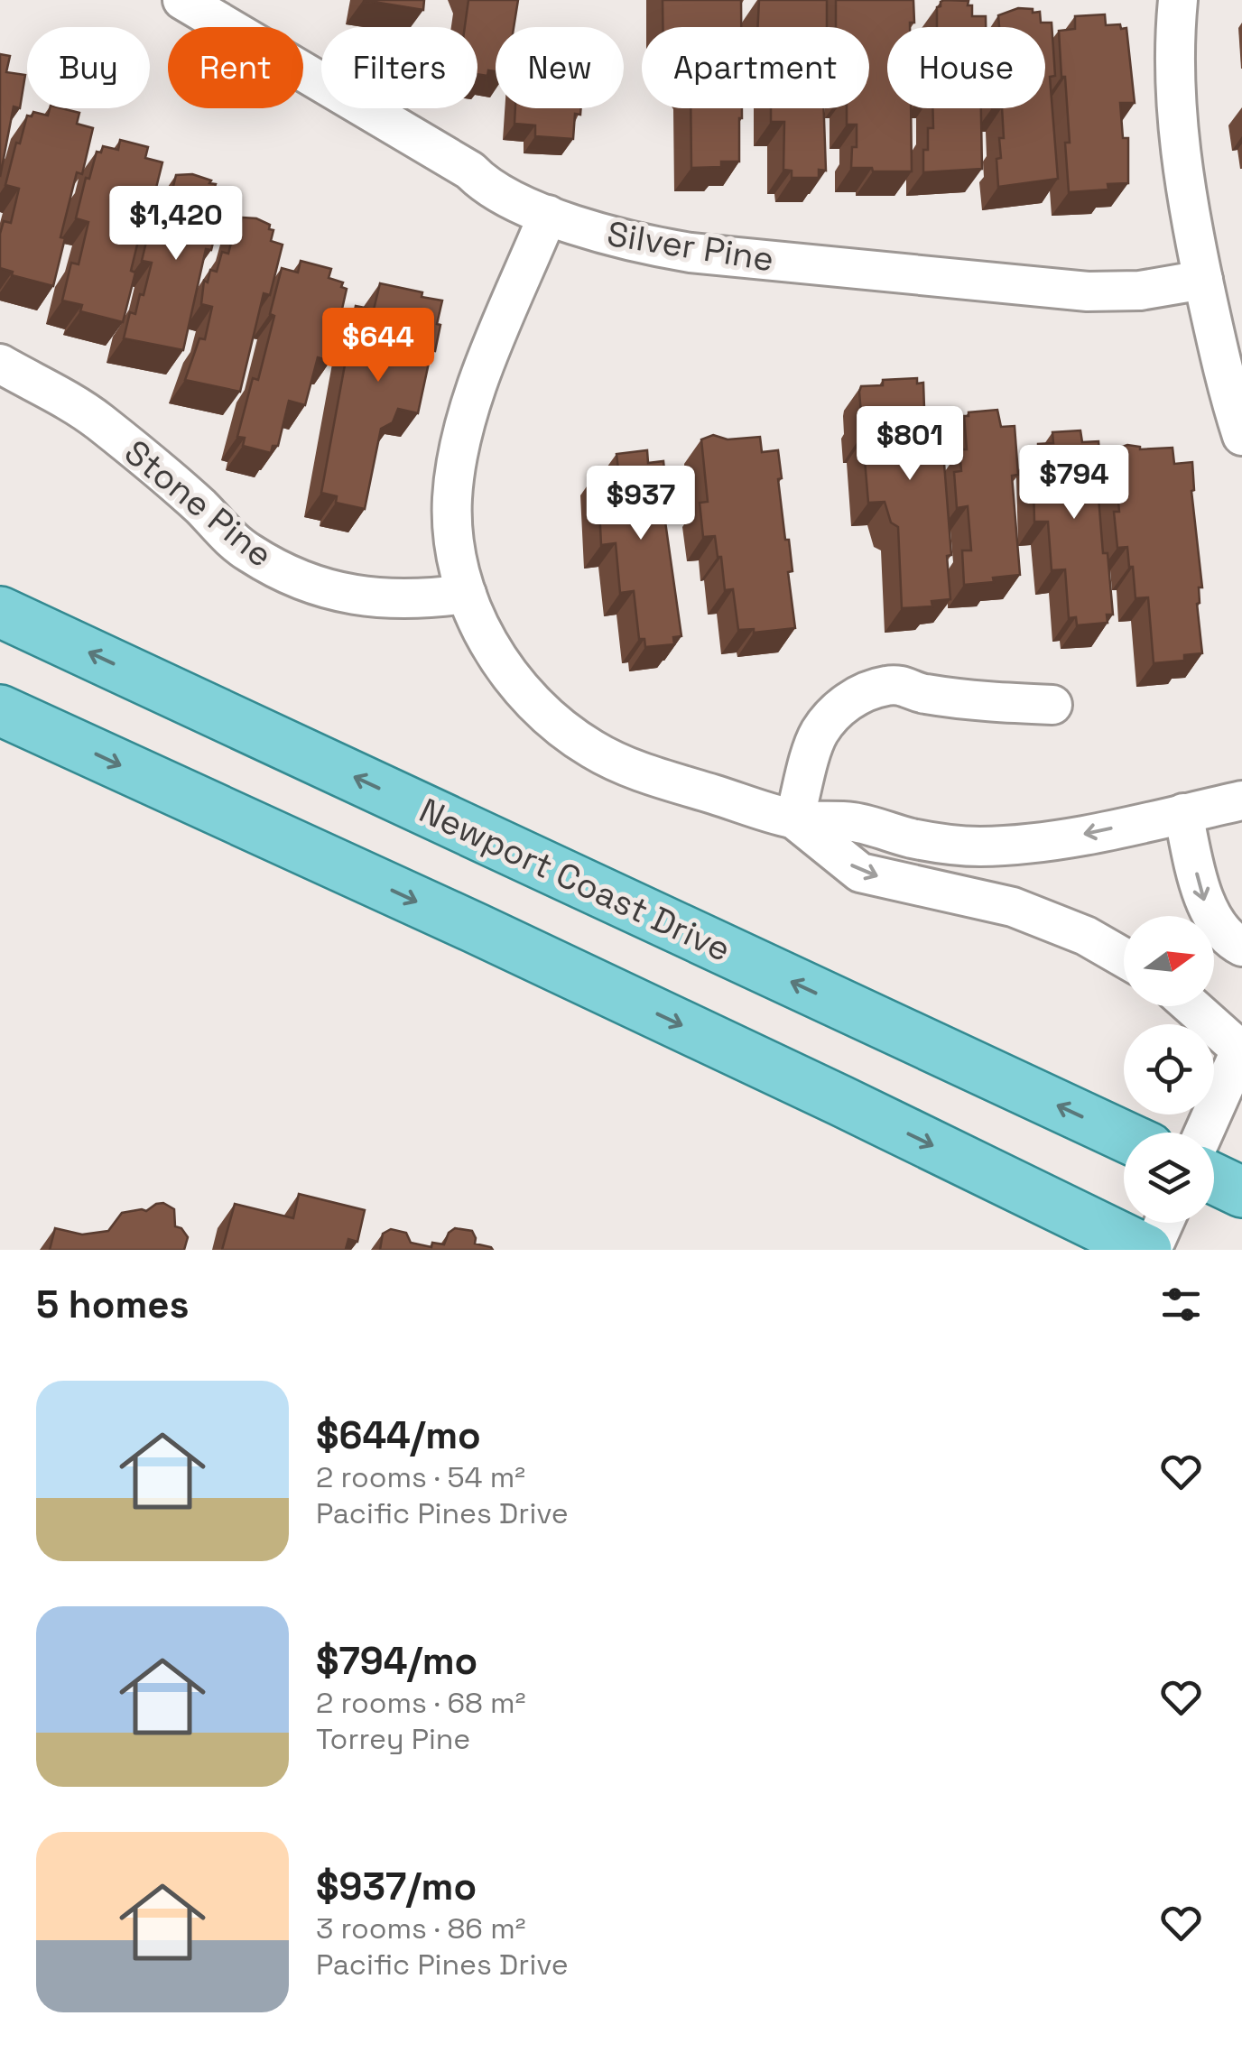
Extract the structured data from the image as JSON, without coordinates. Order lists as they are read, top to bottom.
{
  "streets": {
    "main road": ["Newport Coast Drive"],
    "street": ["Silver Pine", "Stone Pine"]
  },
  "north": "right",
  "page": {
    "chip": [
      "Buy",
      "Rent",
      "Filters",
      "New",
      "Apartment",
      "House"
    ],
    "price": [
      "$1,420",
      "$644",
      "$801",
      "$794",
      "$937"
    ],
    "heading": "5 homes",
    "list": [
      {
        "name": "$644/mo",
        "note": "2 rooms · 54 m² · Pacific Pines Drive"
      },
      {
        "name": "$794/mo",
        "note": "2 rooms · 68 m² · Torrey Pine"
      },
      {
        "name": "$937/mo",
        "note": "3 rooms · 86 m² · Pacific Pines Drive"
      }
    ]
  }
}
